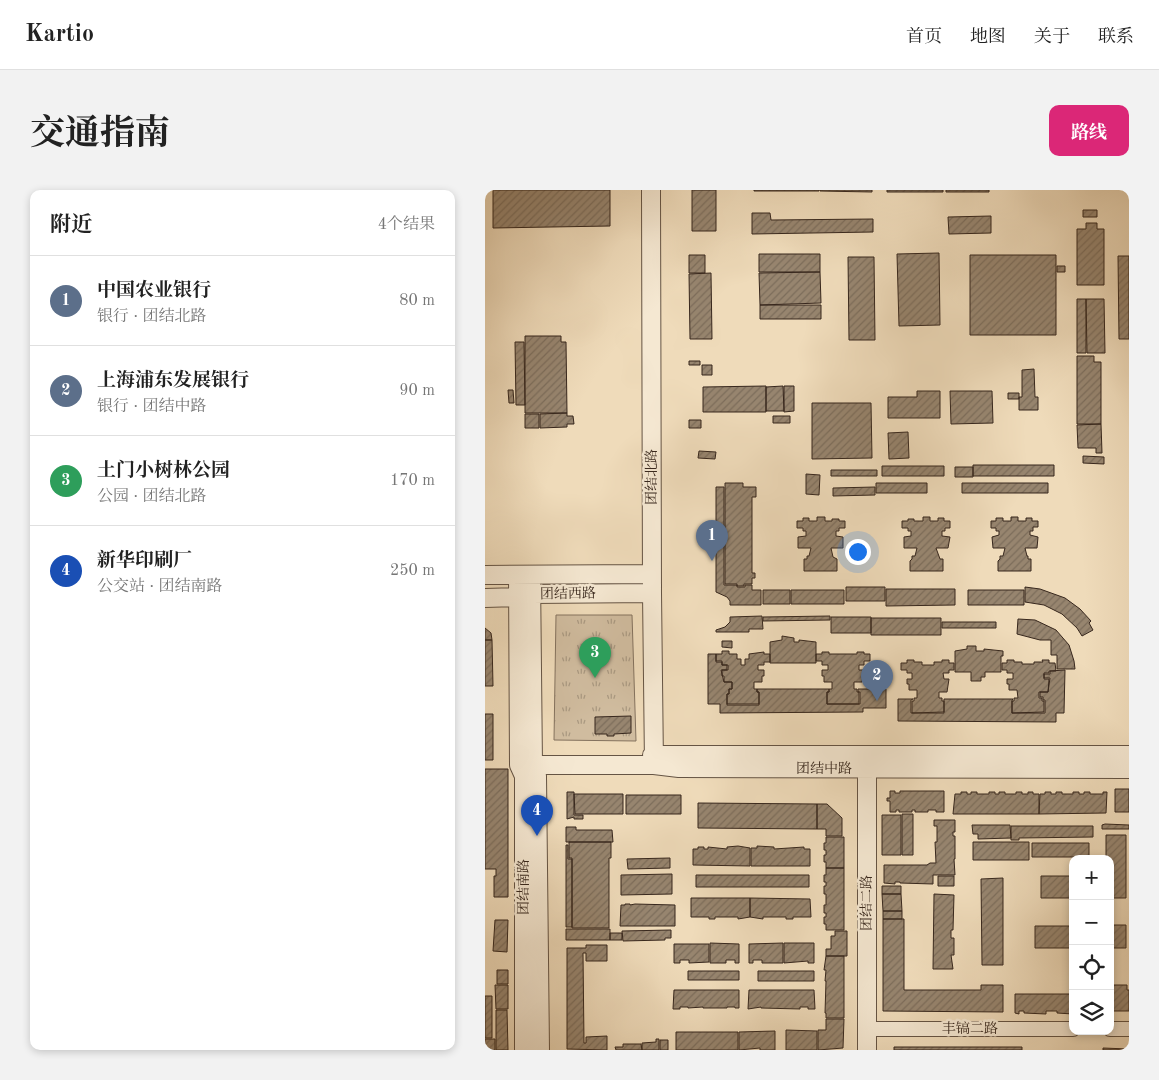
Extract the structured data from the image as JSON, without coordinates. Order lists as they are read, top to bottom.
{
  "streets": {
    "street": [
      "团结北路",
      "团结西路",
      "团结中路",
      "团结南路",
      "团结二路",
      "丰镐二路"
    ]
  },
  "crossings": [
    ["团结北路", "团结西路"],
    ["团结北路", "团结中路"],
    ["团结西路", "团结南路"],
    ["团结中路", "团结南路"],
    ["团结中路", "团结二路"],
    ["团结二路", "丰镐二路"]
  ],
  "page": {
    "header": "Kartio",
    "nav": [
      "首页",
      "地图",
      "关于",
      "联系"
    ],
    "title": "交通指南",
    "buttons": "路线",
    "heading": ["附近", "4个结果"],
    "list": [
      {
        "mark": "1",
        "name": "中国农业银行",
        "note": "银行 · 团结北路",
        "value": "80 m"
      },
      {
        "mark": "2",
        "name": "上海浦东发展银行",
        "note": "银行 · 团结中路",
        "value": "90 m"
      },
      {
        "mark": "3",
        "name": "土门小树林公园",
        "note": "公园 · 团结北路",
        "value": "170 m"
      },
      {
        "mark": "4",
        "name": "新华印刷厂",
        "note": "公交站 · 团结南路",
        "value": "250 m"
      }
    ],
    "pins": [
      "1",
      "3",
      "2",
      "4"
    ],
    "map_buttons": ["+", "−"]
  }
}
